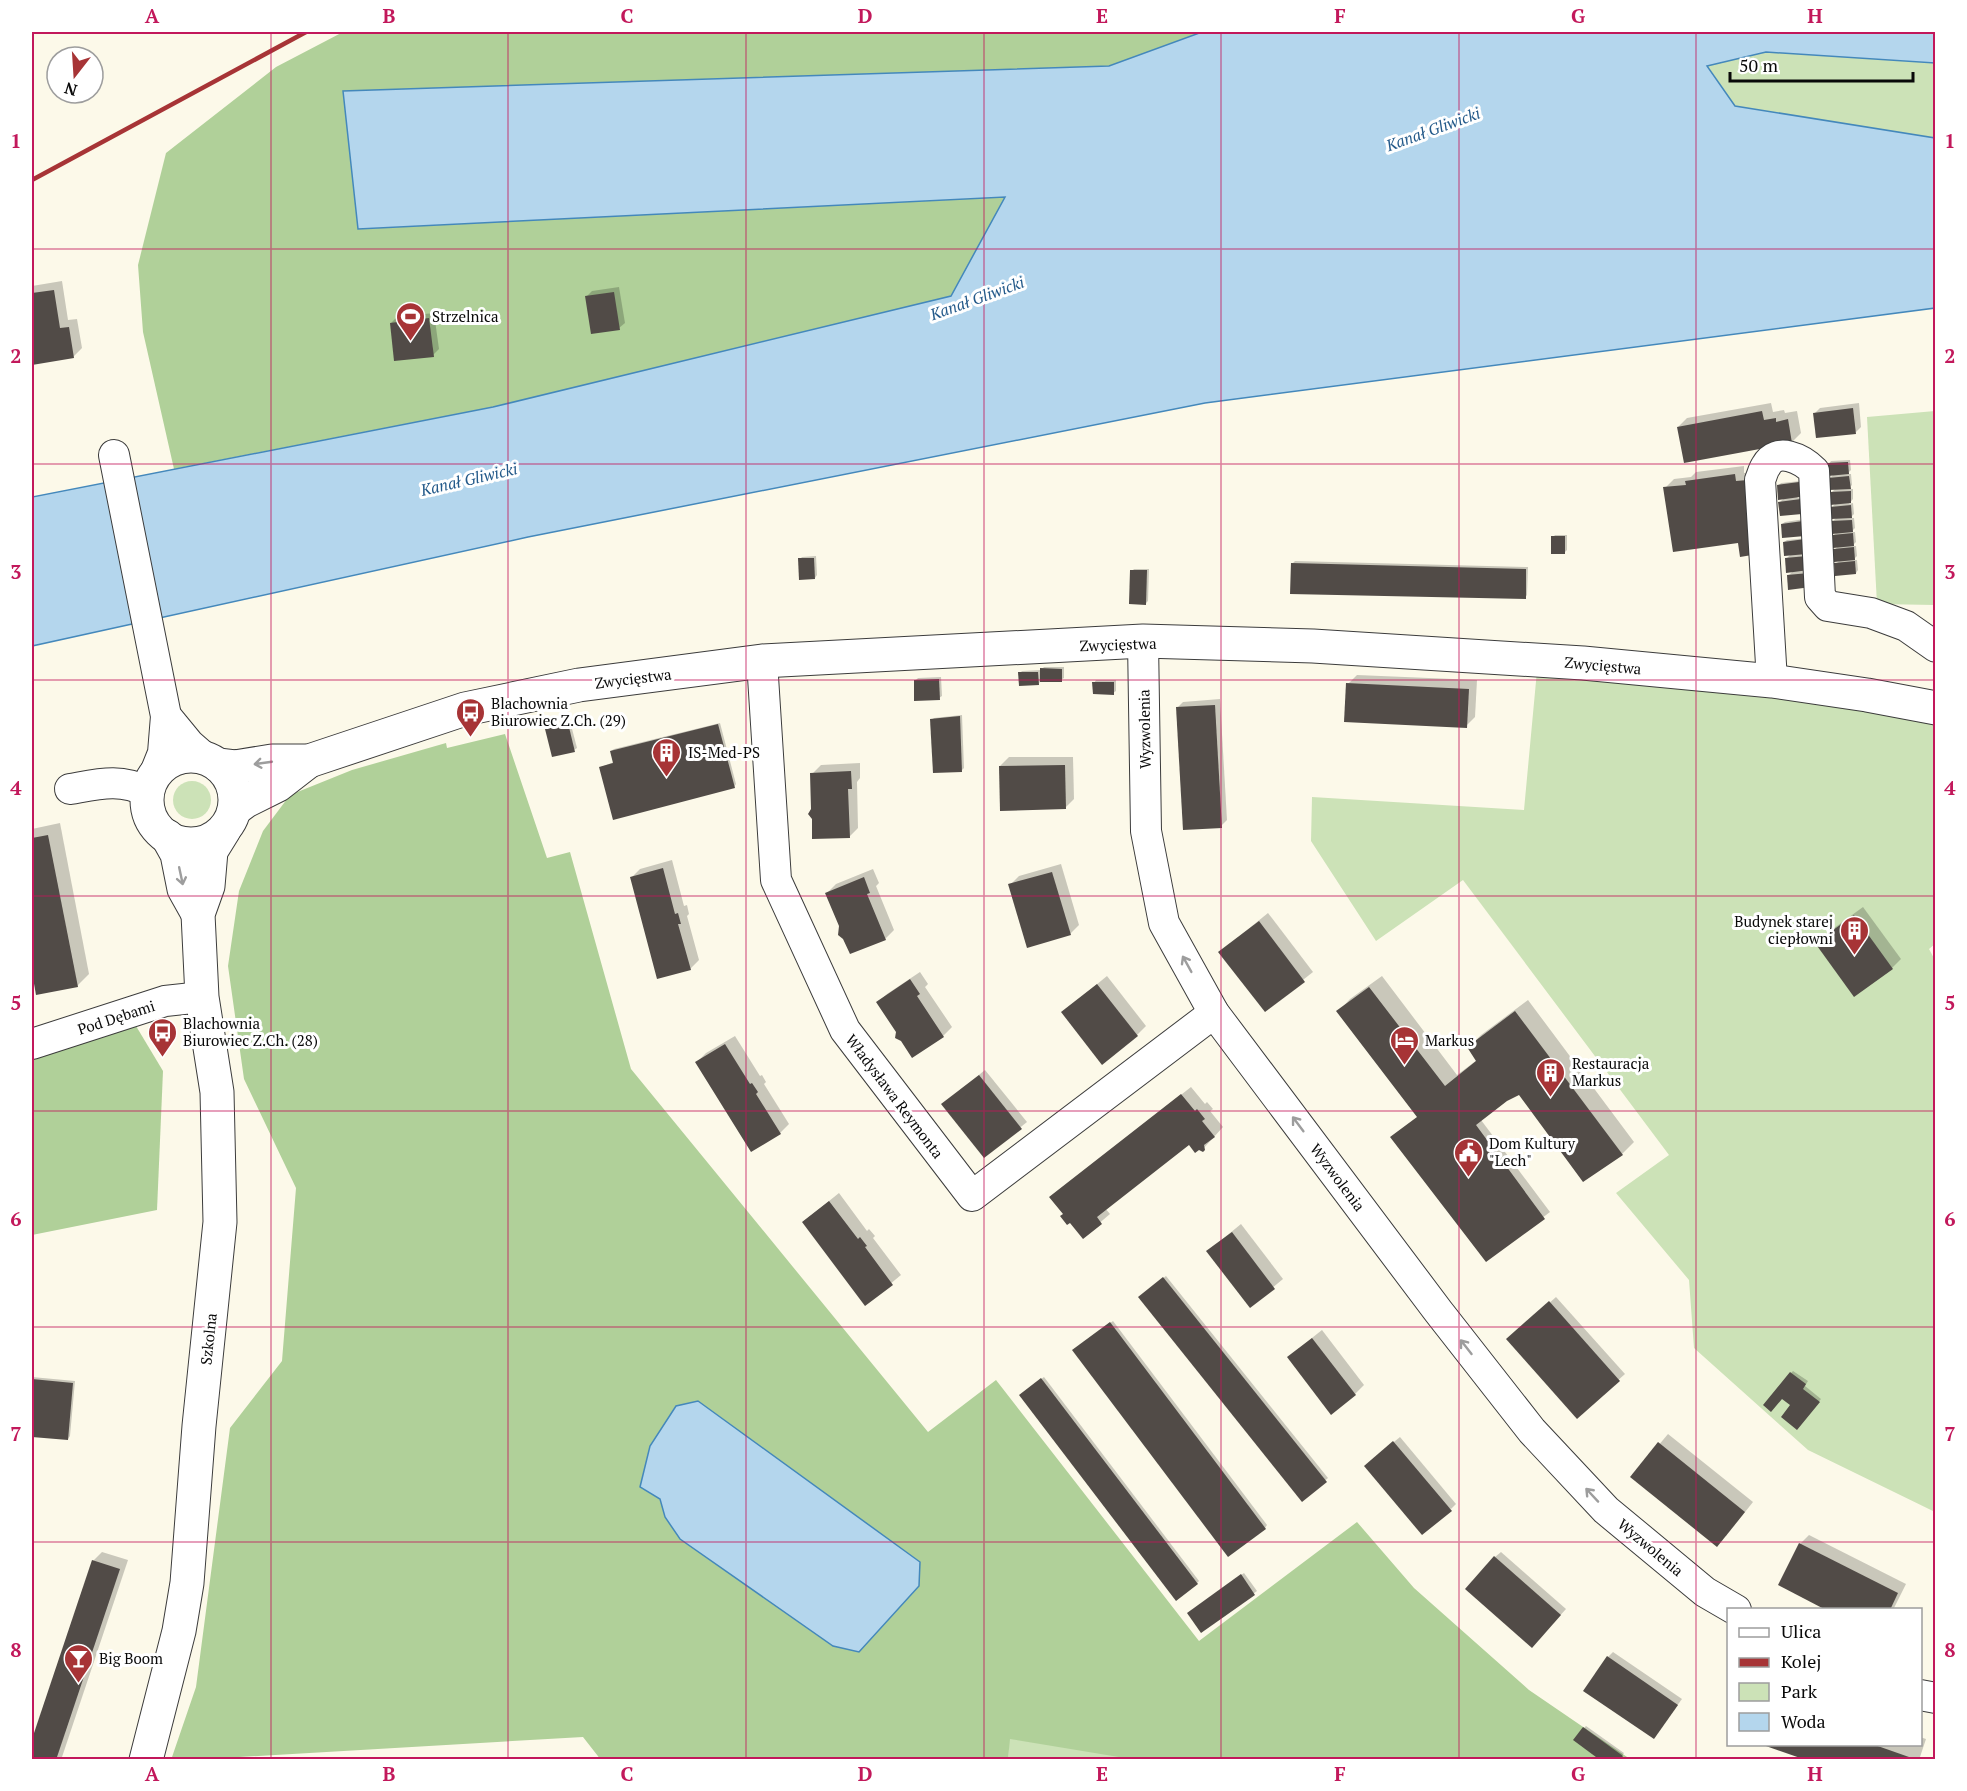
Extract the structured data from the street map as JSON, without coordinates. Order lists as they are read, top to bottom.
{
  "streets": {
    "street": [
      "Zwycięstwa",
      "Wyzwolenia",
      "Pod Dębami",
      "Władysława Reymonta",
      "Szkolna"
    ]
  },
  "crossings": [
    ["Zwycięstwa", "Wyzwolenia"],
    ["Zwycięstwa", "Władysława Reymonta"],
    ["Zwycięstwa", "Szkolna"],
    ["Wyzwolenia", "Władysława Reymonta"],
    ["Pod Dębami", "Szkolna"]
  ],
  "one_way": ["Wyzwolenia"],
  "water": ["Kanał Gliwicki"],
  "places": {
    "sports": ["Strzelnica"],
    "bus stop": ["Blachownia Biurowiec Z.Ch. (29)", "Blachownia Biurowiec Z.Ch. (28)"],
    "building": ["IS-Med-PS", "Budynek starej ciepłowni", "Restauracja Markus"],
    "hotel": ["Markus"],
    "public building": ["Dom Kultury \"Lech\""],
    "bar": ["Big Boom"]
  },
  "legend": [
    "Ulica",
    "Kolej",
    "Park",
    "Woda"
  ],
  "scale_bar": "50 m",
  "north": "bottom",
  "grid": {
    "columns": [
      "A",
      "B",
      "C",
      "D",
      "E",
      "F",
      "G",
      "H"
    ],
    "rows": [
      "1",
      "2",
      "3",
      "4",
      "5",
      "6",
      "7",
      "8"
    ]
  }
}
